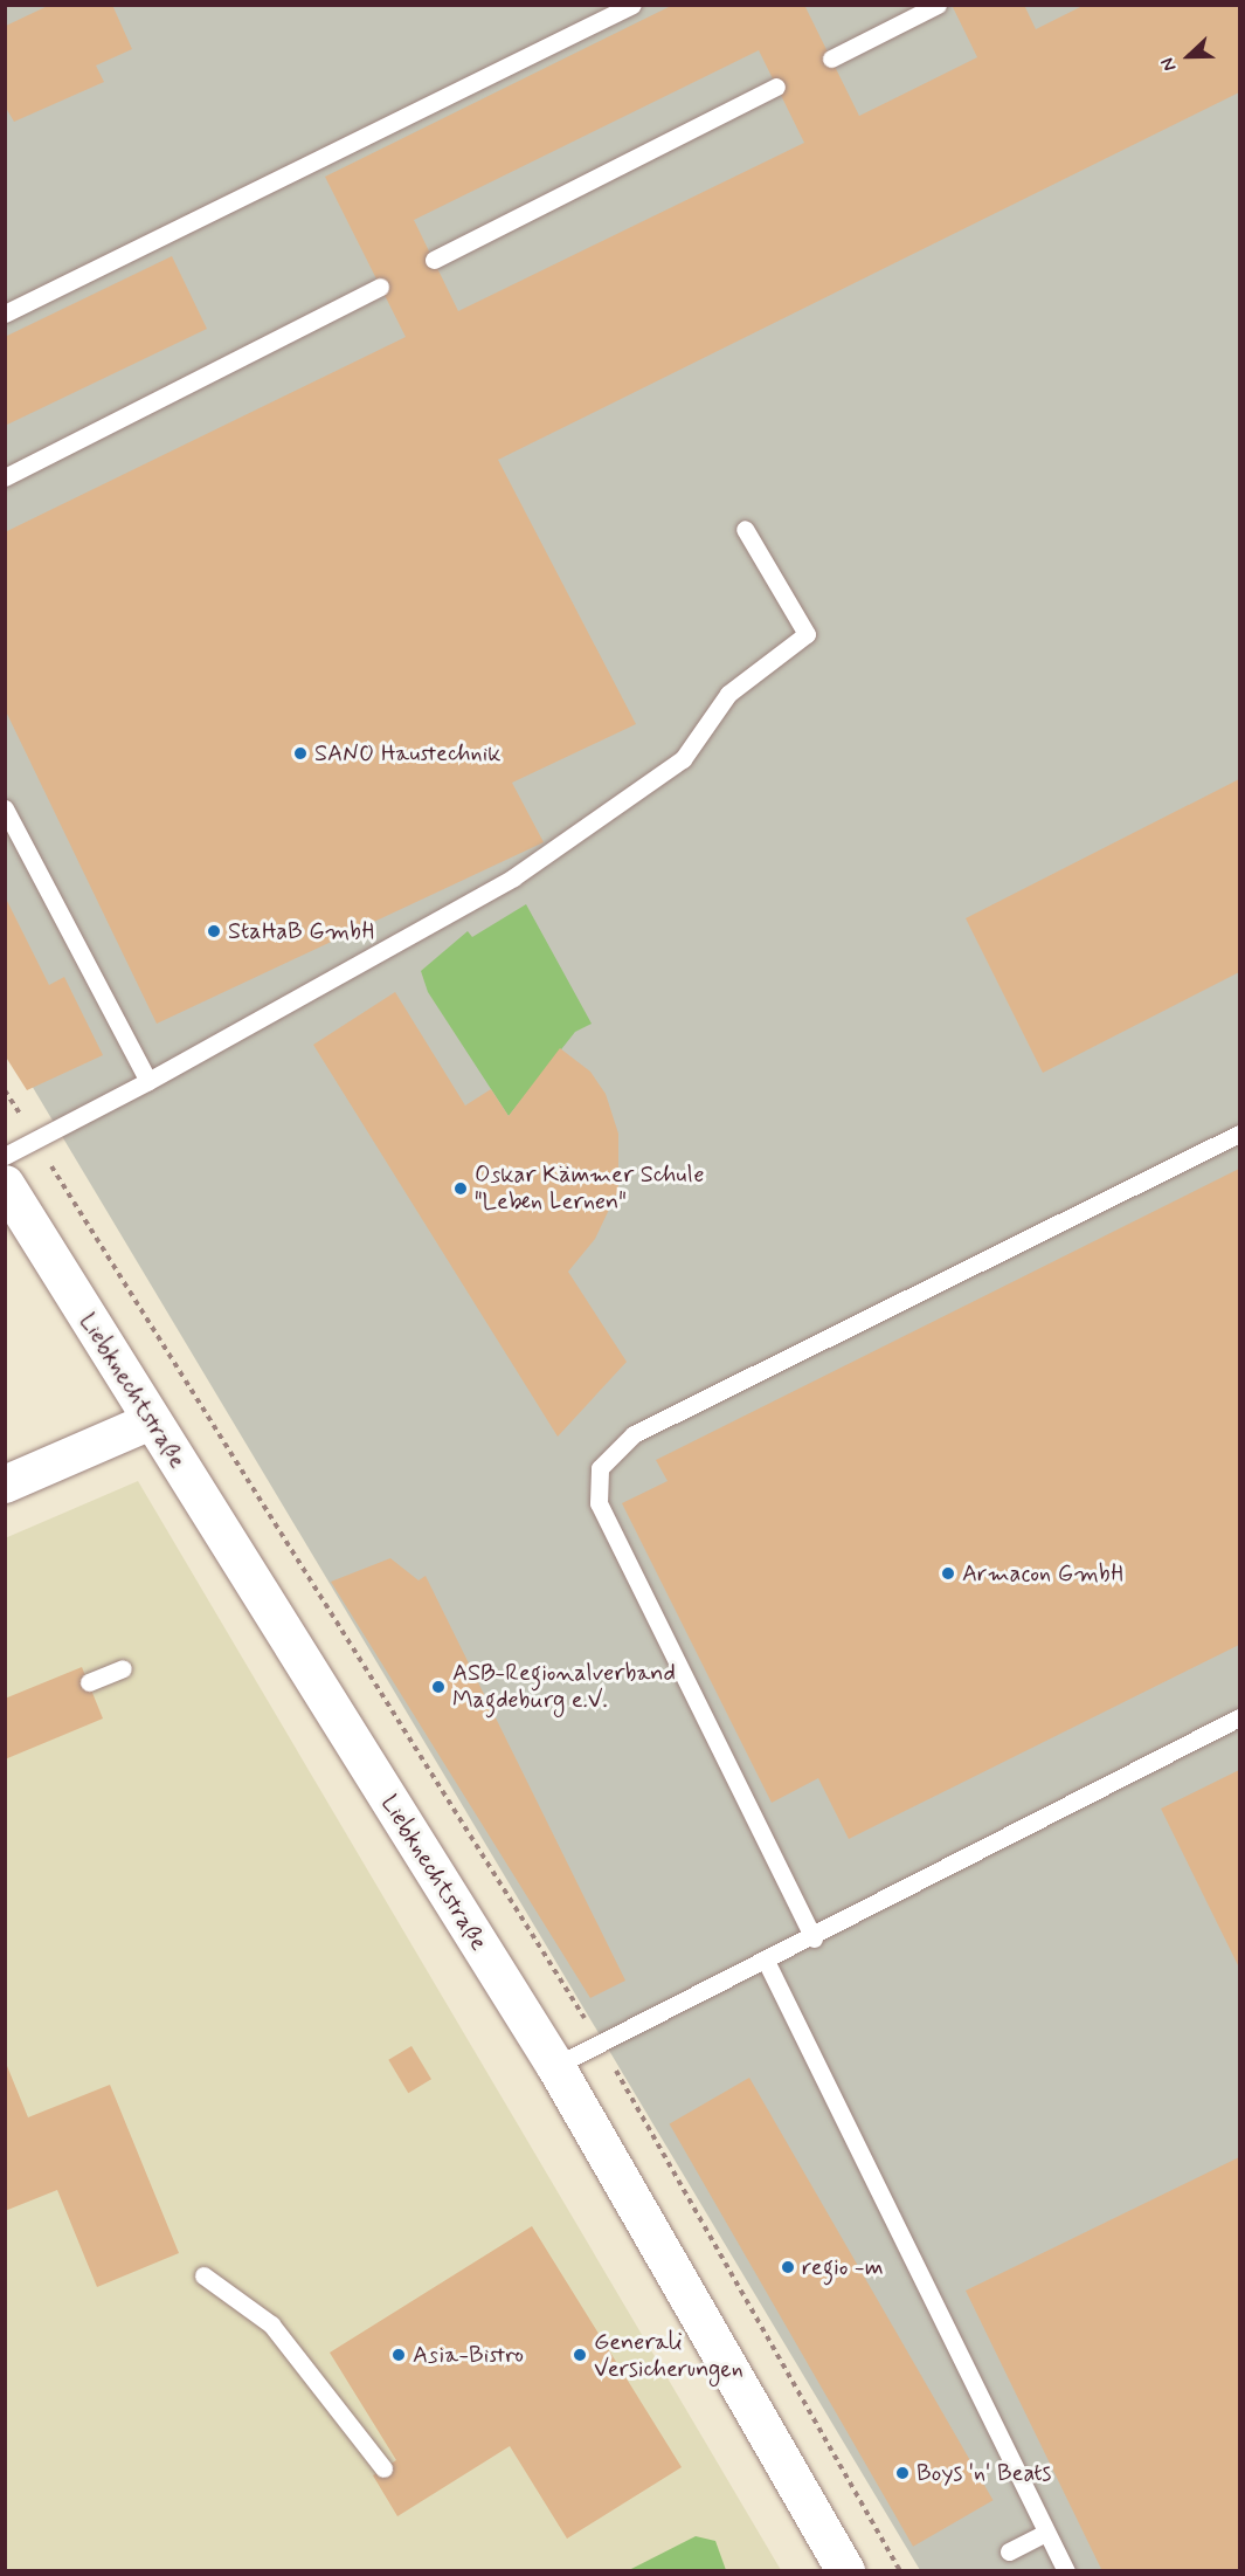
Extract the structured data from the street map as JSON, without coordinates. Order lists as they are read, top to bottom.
{
  "streets": {
    "street": ["Liebknechtstraße"]
  },
  "places": [
    "SANO Haustechnik",
    "StaHaB GmbH",
    "Oskar Kämmer Schule \"Leben Lernen\"",
    "Armacon GmbH",
    "ASB-Regionalverband Magdeburg e.V.",
    "regio -m",
    "Asia-Bistro",
    "Generali Versicherungen",
    "Boys 'n' Beats"
  ],
  "north": "left"
}
